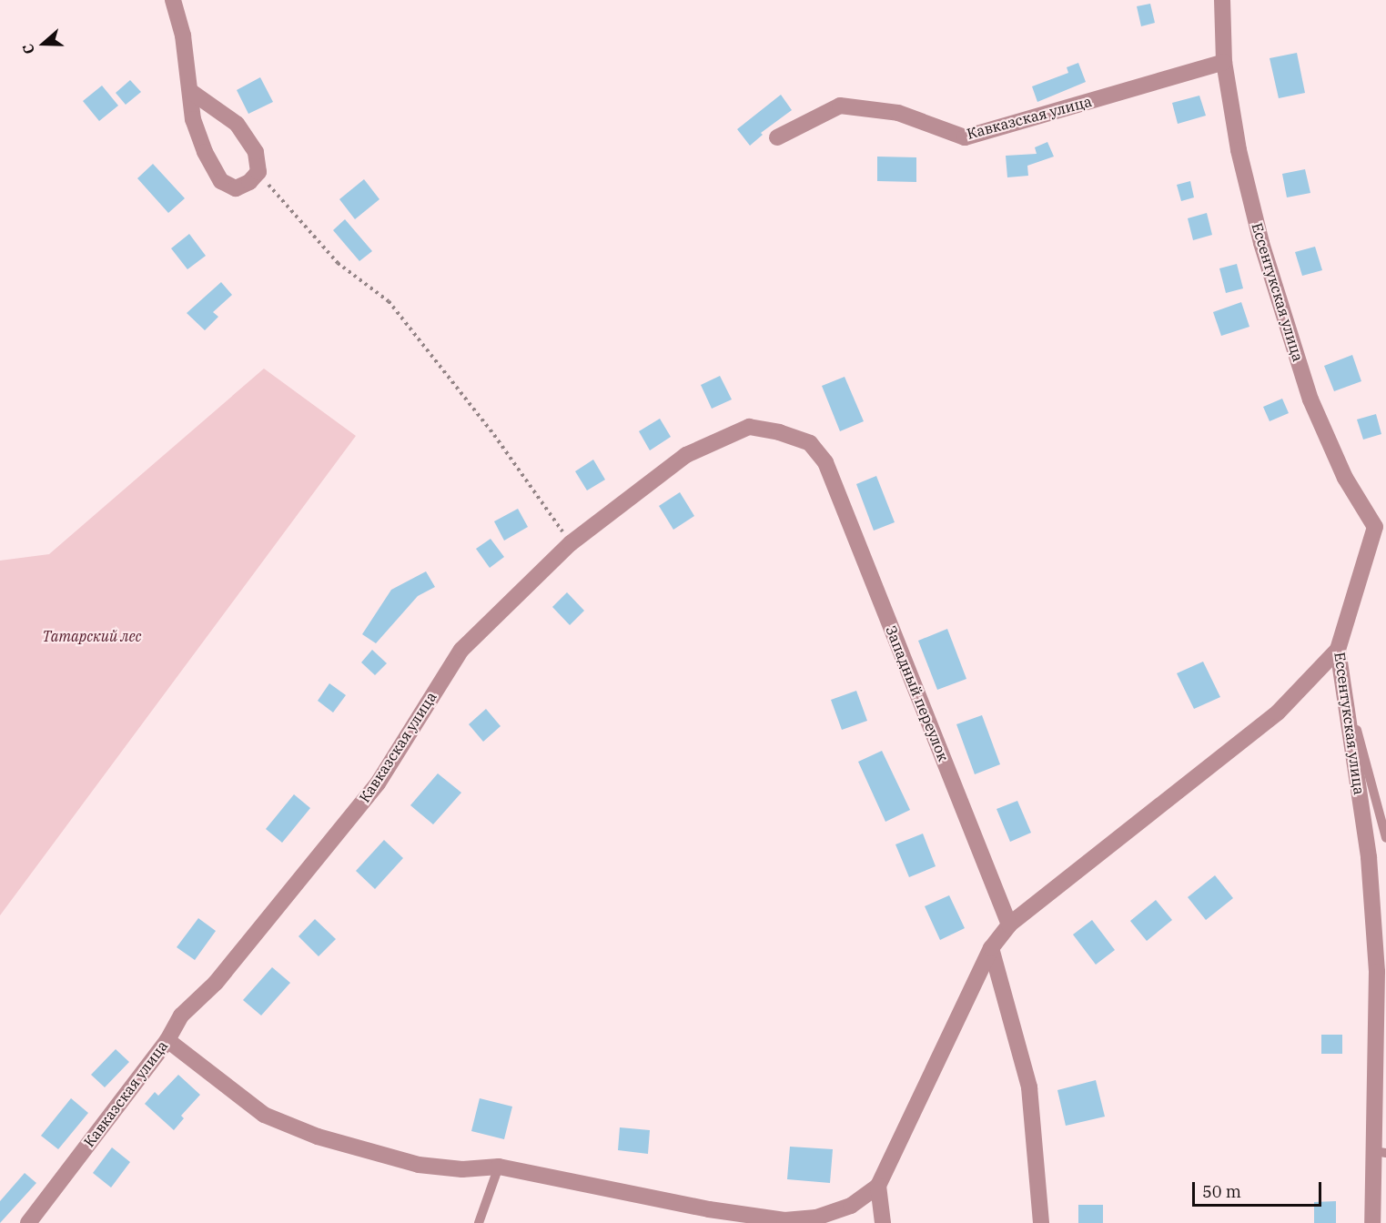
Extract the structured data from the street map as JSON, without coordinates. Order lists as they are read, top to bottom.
{
  "streets": {
    "street": ["Кавказская улица", "Ессентукская улица", "Западный переулок"]
  },
  "crossings": [
    ["Кавказская улица", "Ессентукская улица"],
    ["Кавказская улица", "Западный переулок"]
  ],
  "parks": ["Татарский лес"],
  "scale_bar": "50 m",
  "north": "left"
}
